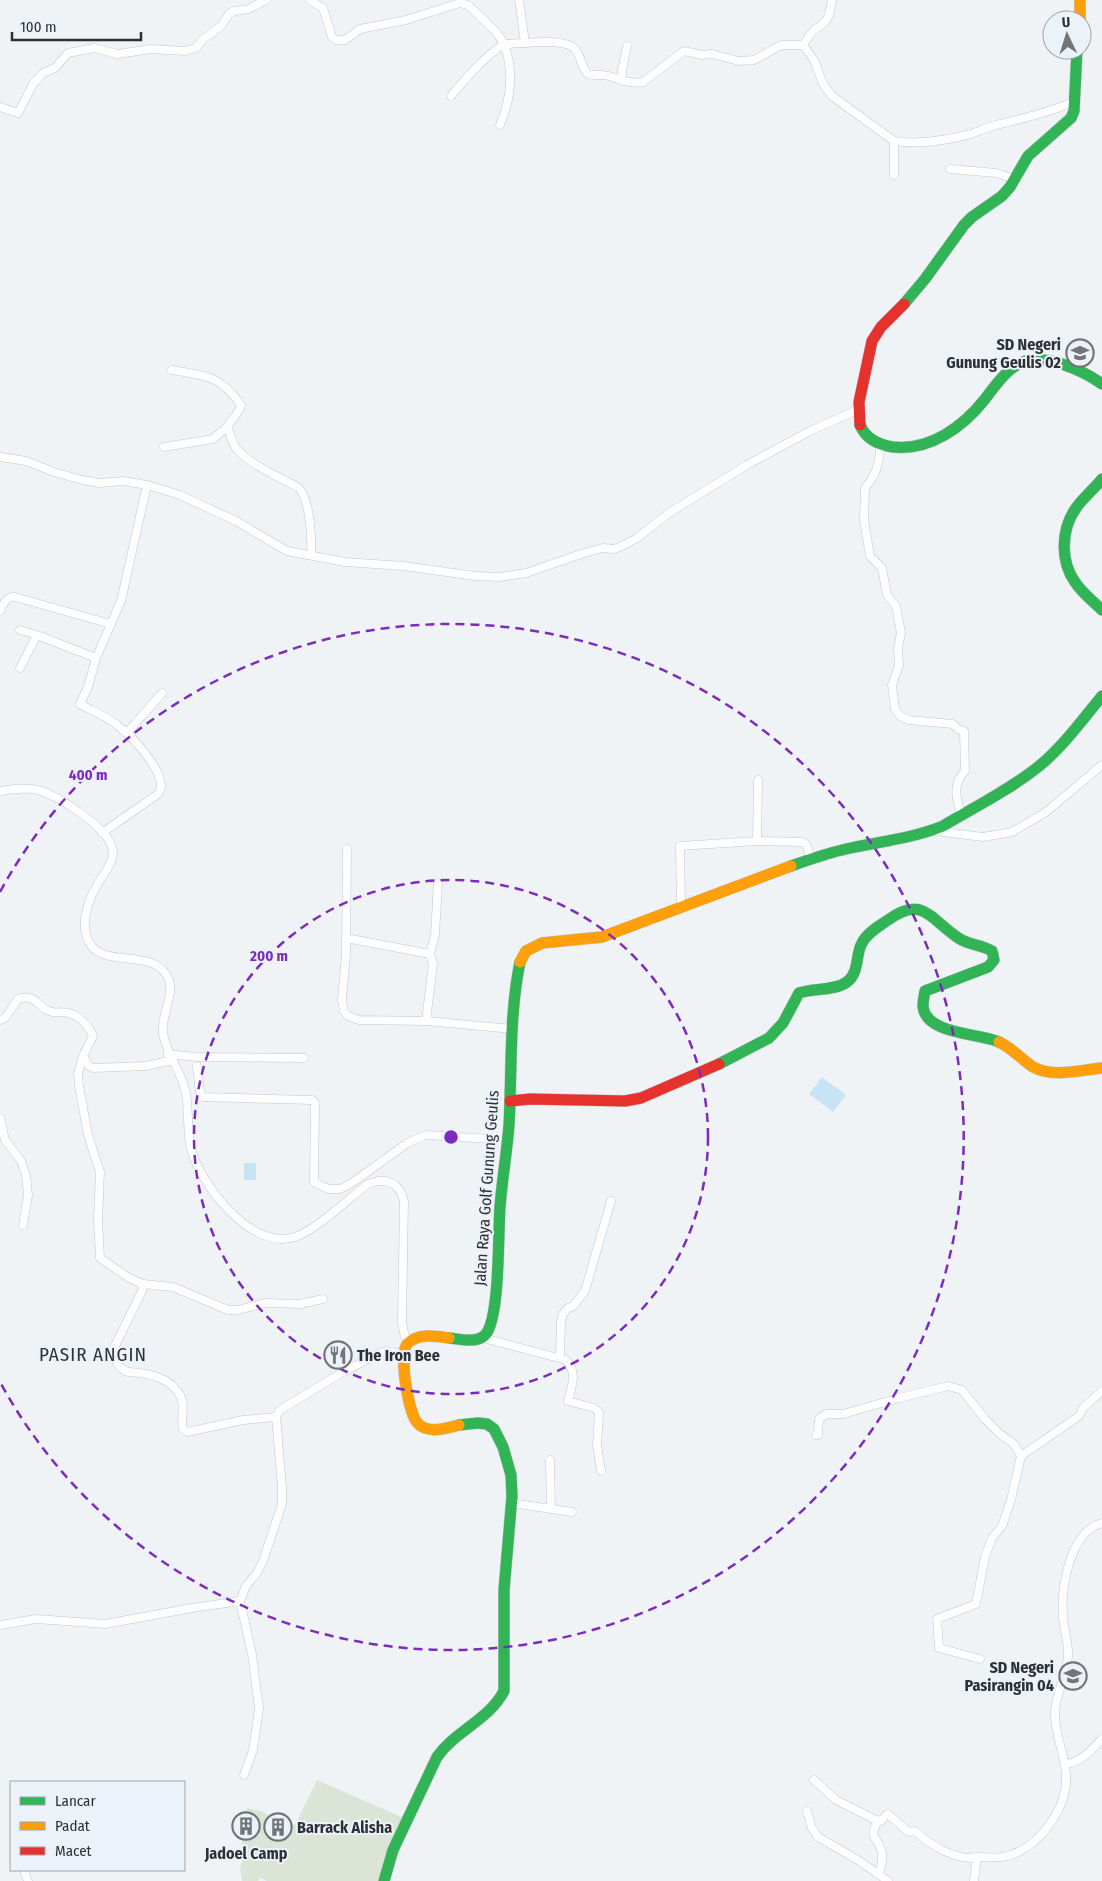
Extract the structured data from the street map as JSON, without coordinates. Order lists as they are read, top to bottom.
{
  "streets": {
    "main road": ["Jalan Raya Golf Gunung Geulis"]
  },
  "districts": ["PASIR ANGIN"],
  "places": {
    "school or university": ["SD Negeri Gunung Geulis 02", "SD Negeri Pasirangin 04"],
    "restaurant": ["The Iron Bee"],
    "building": ["Jadoel Camp", "Barrack Alisha"]
  },
  "legend": ["Lancar", "Padat", "Macet"],
  "scale_bar": "100 m",
  "north": "top",
  "rings": ["400 m", "200 m"]
}
